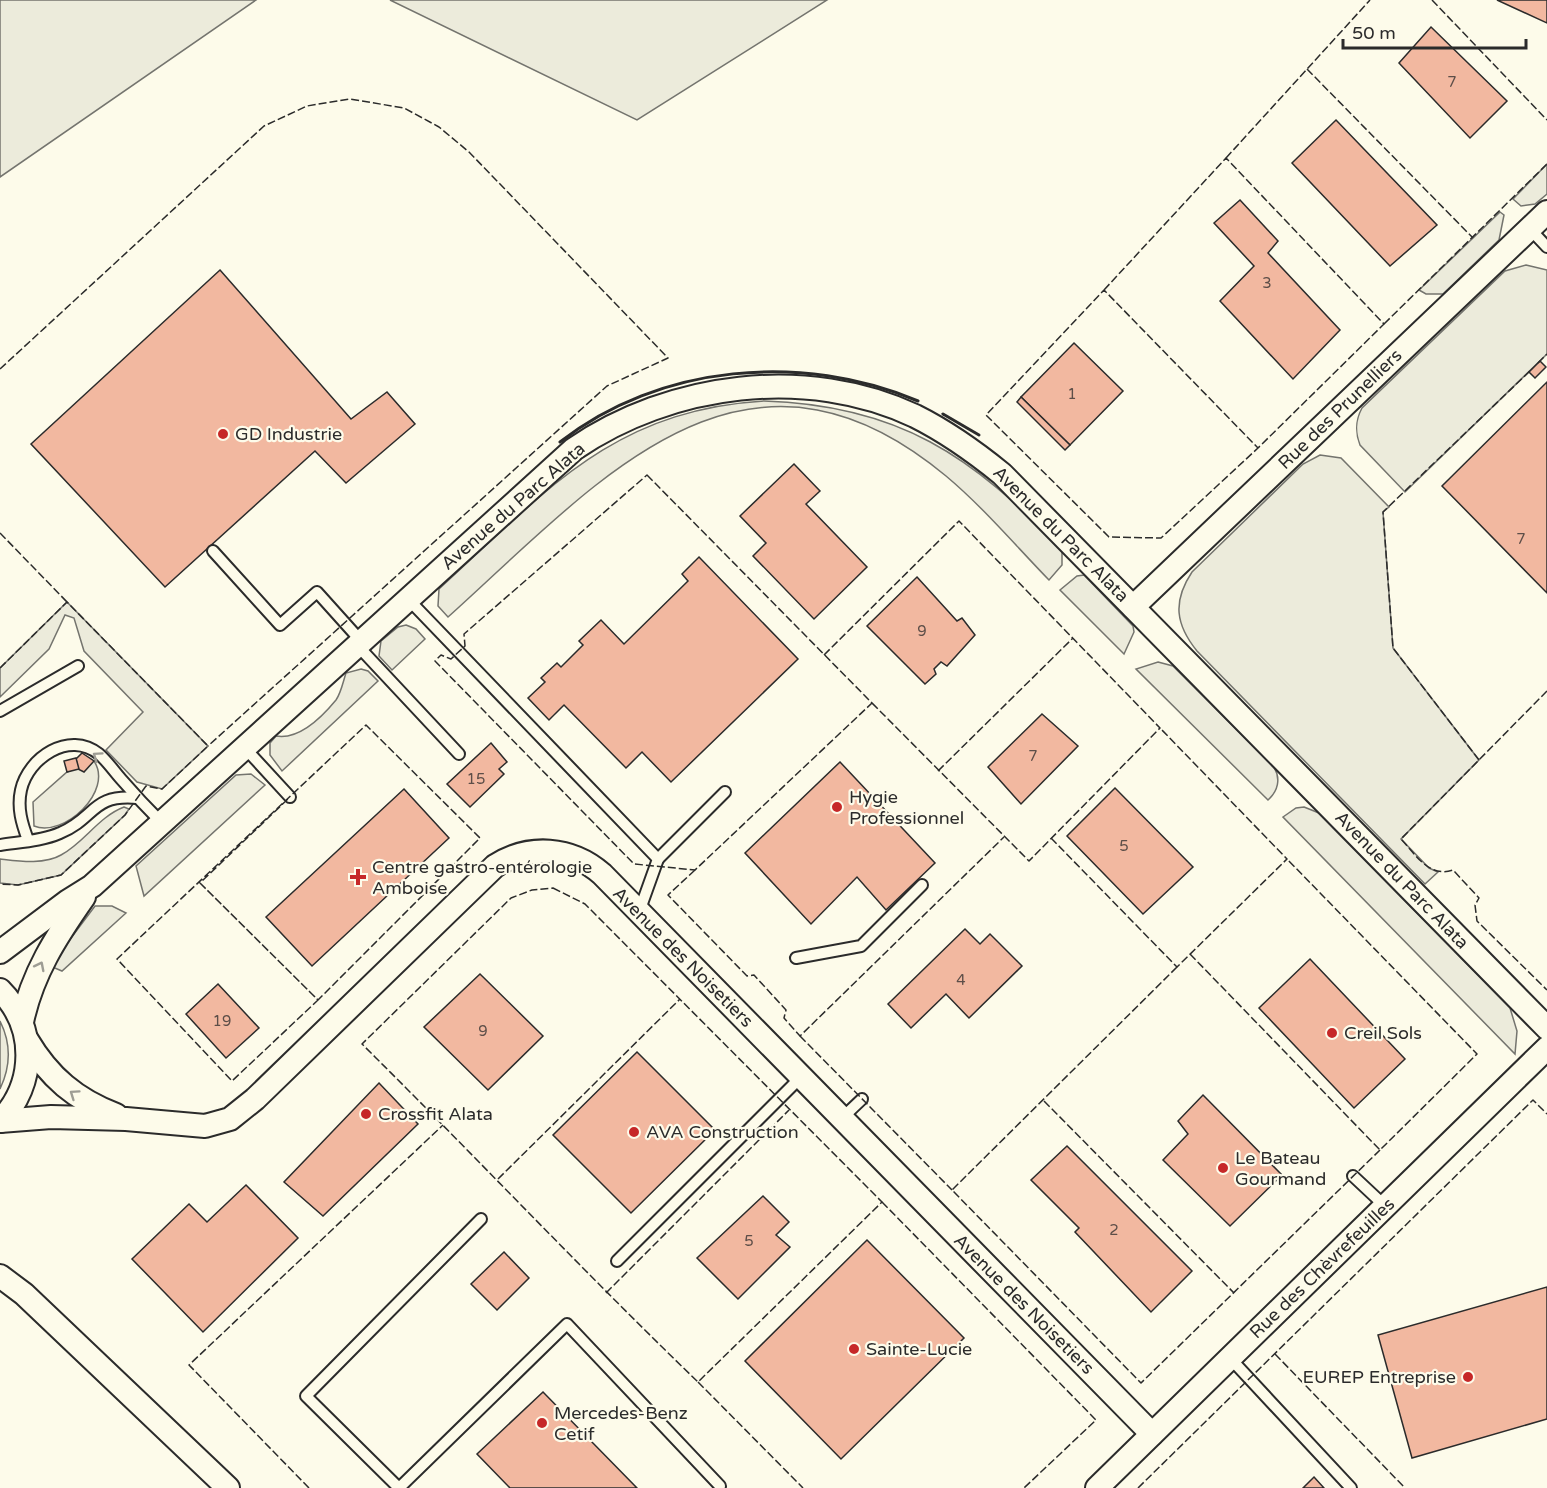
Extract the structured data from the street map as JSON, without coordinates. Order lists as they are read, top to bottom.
{
  "streets": {
    "street": [
      "Rue des Prunelliers",
      "Avenue du Parc Alata",
      "Avenue des Noisetiers",
      "Rue des Chèvrefeuilles"
    ]
  },
  "crossings": [
    ["Rue des Prunelliers", "Avenue du Parc Alata"],
    ["Avenue du Parc Alata", "Avenue des Noisetiers"],
    ["Avenue des Noisetiers", "Rue des Chèvrefeuilles"]
  ],
  "places": {
    "other": [
      "GD Industrie",
      "Hygie Professionnel",
      "Creil Sols",
      "Crossfit Alata",
      "AVA Construction",
      "Le Bateau Gourmand",
      "Sainte-Lucie",
      "EUREP Entreprise",
      "Mercedes-Benz Cetif"
    ],
    "health": ["Centre gastro-entérologie Amboise"]
  },
  "house_numbers": [
    "7",
    "3",
    "1",
    "7",
    "9",
    "7",
    "15",
    "5",
    "4",
    "19",
    "9",
    "2",
    "5"
  ],
  "scale_bar": "50 m"
}
